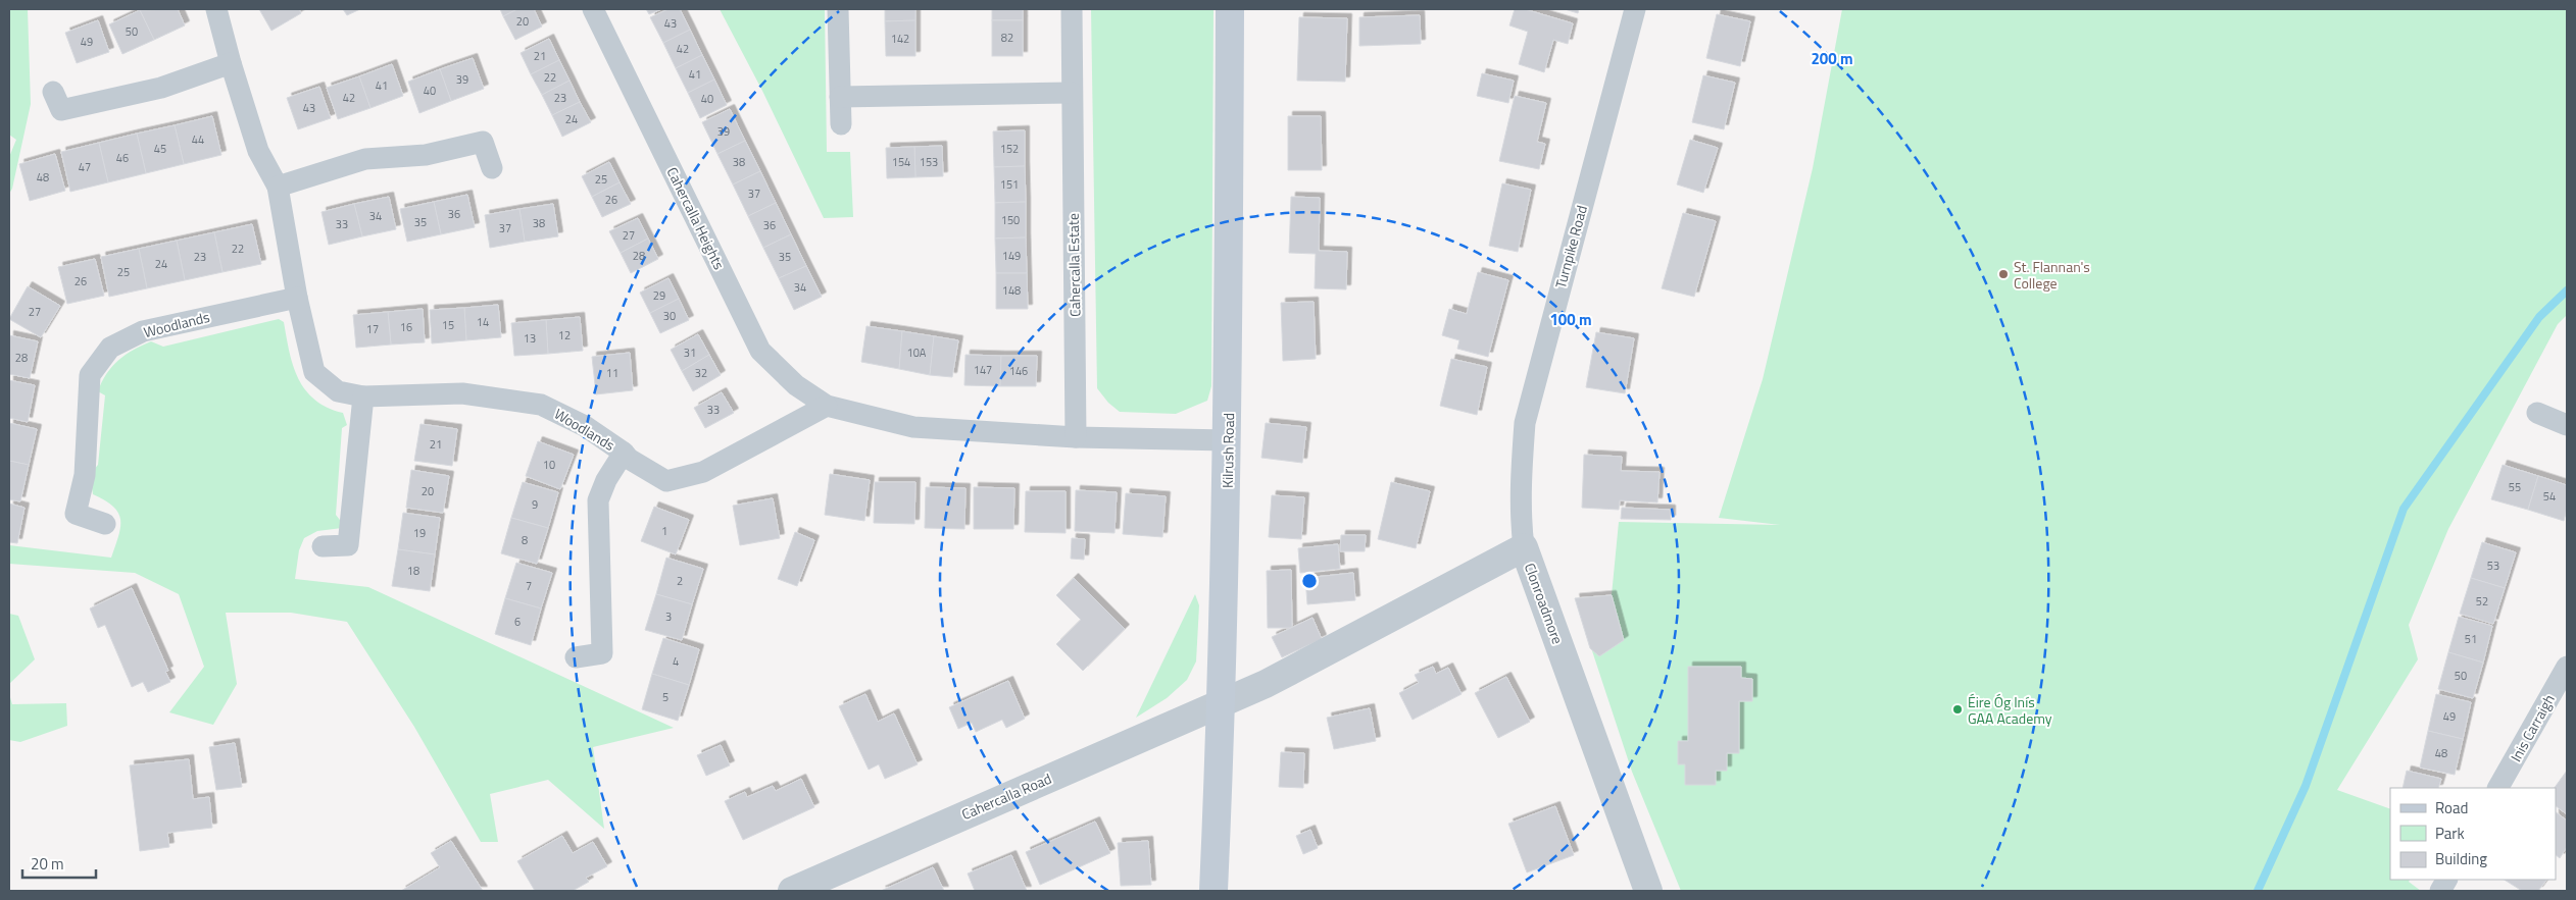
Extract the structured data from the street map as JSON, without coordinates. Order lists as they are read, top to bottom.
{
  "streets": {
    "main road": ["Kilrush Road"],
    "street": [
      "Cahercalla Heights",
      "Turnpike Road",
      "Cahercalla Estate",
      "Woodlands",
      "Clonroadmore",
      "Inis Carraigh",
      "Cahercalla Road"
    ]
  },
  "crossings": [
    ["Cahercalla Heights", "Woodlands"],
    ["Turnpike Road", "Clonroadmore"],
    ["Kilrush Road", "Clonroadmore"],
    ["Kilrush Road", "Cahercalla Road"],
    ["Clonroadmore", "Cahercalla Road"]
  ],
  "places": ["St. Flannan's College", "Éire Óg Inís GAA Academy"],
  "house_numbers": [
    "20",
    "43",
    "50",
    "82",
    "142",
    "49",
    "42",
    "21",
    "41",
    "22",
    "39",
    "41",
    "40",
    "42",
    "23",
    "40",
    "43",
    "24",
    "39",
    "44",
    "45",
    "152",
    "46",
    "38",
    "154",
    "153",
    "47",
    "48",
    "25",
    "151",
    "37",
    "26",
    "36",
    "34",
    "150",
    "35",
    "38",
    "33",
    "36",
    "37",
    "27",
    "22",
    "28",
    "149",
    "23",
    "35",
    "24",
    "25",
    "26",
    "34",
    "148",
    "29",
    "27",
    "30",
    "14",
    "15",
    "16",
    "17",
    "12",
    "13",
    "31",
    "10A",
    "28",
    "147",
    "146",
    "11",
    "32",
    "33",
    "21",
    "10",
    "55",
    "20",
    "54",
    "9",
    "1",
    "19",
    "8",
    "53",
    "18",
    "2",
    "7",
    "52",
    "3",
    "6",
    "51",
    "4",
    "50",
    "5",
    "49",
    "48"
  ],
  "legend": ["Road", "Park", "Building"],
  "scale_bar": "20 m",
  "rings": ["200 m", "100 m"]
}
